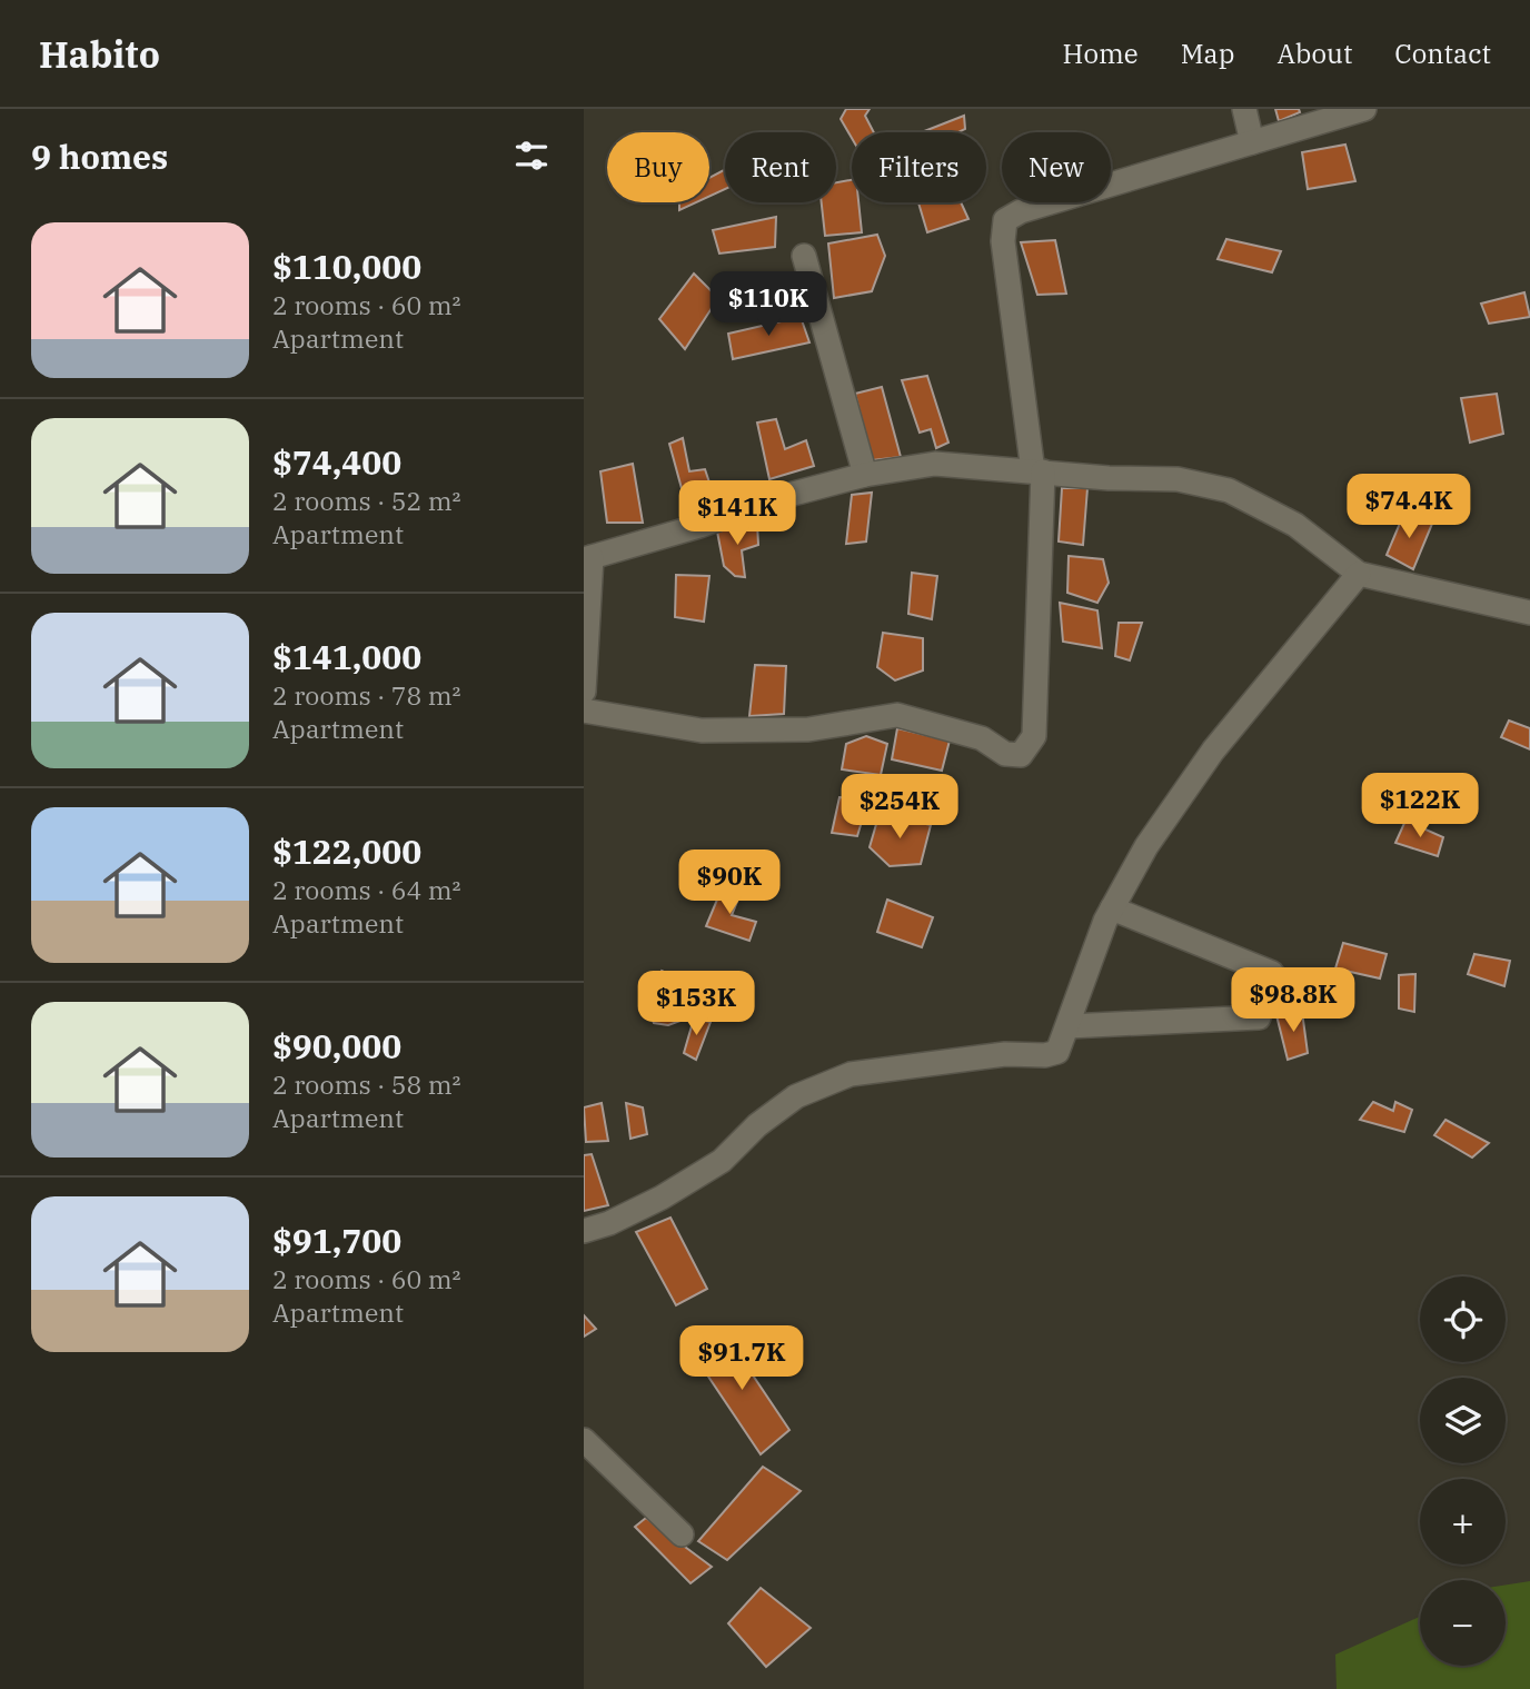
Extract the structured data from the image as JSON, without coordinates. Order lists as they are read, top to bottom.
{
  "page": {
    "header": "Habito",
    "nav": [
      "Home",
      "Map",
      "About",
      "Contact"
    ],
    "heading": "9 homes",
    "chip": [
      "Buy",
      "Rent",
      "Filters",
      "New"
    ],
    "list": [
      {
        "name": "$110,000",
        "note": "2 rooms · 60 m² · Apartment"
      },
      {
        "name": "$74,400",
        "note": "2 rooms · 52 m² · Apartment"
      },
      {
        "name": "$141,000",
        "note": "2 rooms · 78 m² · Apartment"
      },
      {
        "name": "$122,000",
        "note": "2 rooms · 64 m² · Apartment"
      },
      {
        "name": "$90,000",
        "note": "2 rooms · 58 m² · Apartment"
      },
      {
        "name": "$91,700",
        "note": "2 rooms · 60 m² · Apartment"
      }
    ],
    "price": [
      "$110K",
      "$74.4K",
      "$141K",
      "$122K",
      "$254K",
      "$90K",
      "$98.8K",
      "$153K",
      "$91.7K"
    ],
    "map_buttons": ["+", "−"]
  }
}
